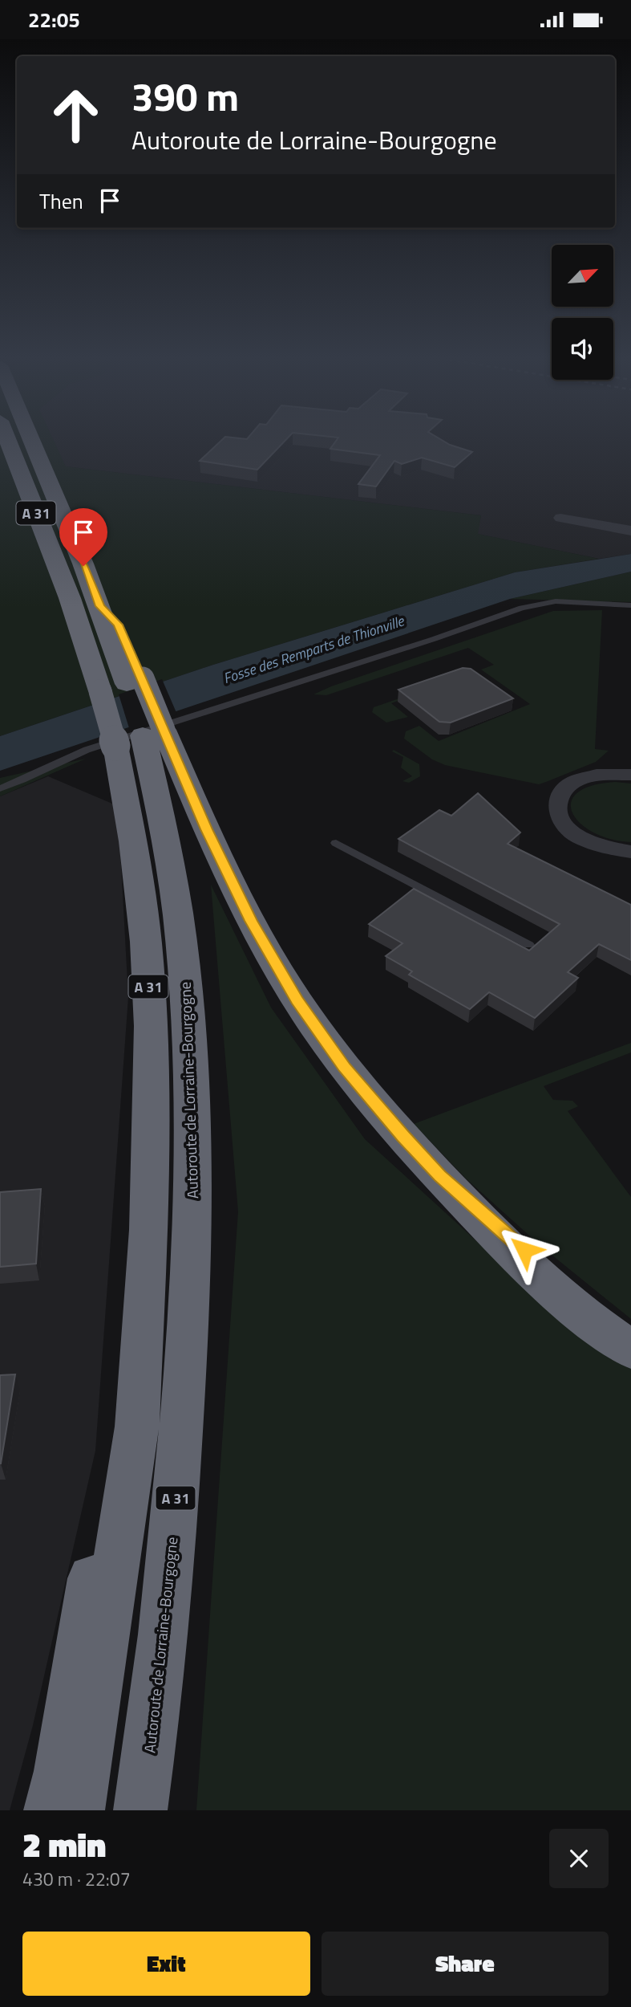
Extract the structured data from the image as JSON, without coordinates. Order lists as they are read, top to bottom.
{
  "streets": {
    "highway": ["A 31", "Autoroute de Lorraine-Bourgogne"]
  },
  "water": ["Fosse des Remparts de Thionville"],
  "north": "top right",
  "page": {
    "status": "22:05",
    "turn": ["390 m", "Autoroute de Lorraine-Bourgogne"],
    "then": "Then",
    "heading": ["2 min", "430 m · 22:07"],
    "buttons": ["Exit", "Share"]
  }
}
